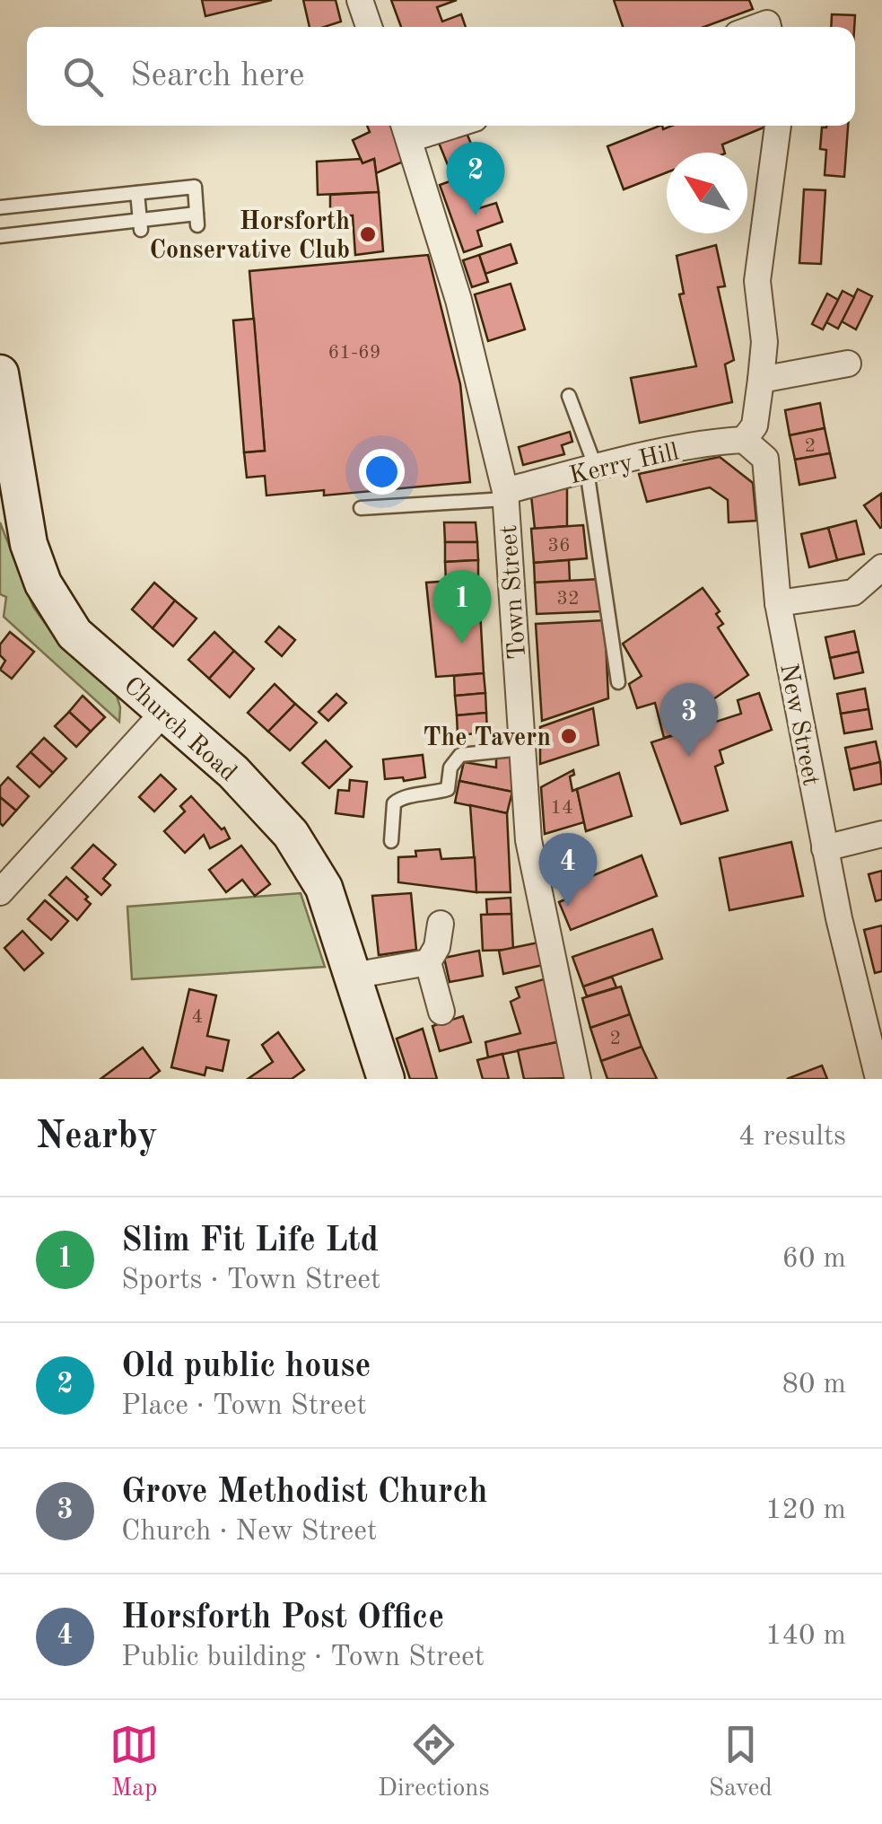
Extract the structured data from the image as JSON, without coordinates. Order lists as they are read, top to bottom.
{
  "streets": {
    "street": [
      "Kerry Hill",
      "Town Street",
      "New Street",
      "Church Road"
    ]
  },
  "crossings": [
    ["Kerry Hill", "Town Street"],
    ["Kerry Hill", "New Street"]
  ],
  "places": ["Horsforth Conservative Club", "The Tavern"],
  "house_numbers": [
    "61-69",
    "2",
    "36",
    "32",
    "14",
    "4",
    "2"
  ],
  "north": "top left",
  "page": {
    "search": "Search here",
    "pins": [
      "2",
      "1",
      "3",
      "4"
    ],
    "heading": ["Nearby", "4 results"],
    "list": [
      {
        "mark": "1",
        "name": "Slim Fit Life Ltd",
        "note": "Sports · Town Street",
        "value": "60 m"
      },
      {
        "mark": "2",
        "name": "Old public house",
        "note": "Place · Town Street",
        "value": "80 m"
      },
      {
        "mark": "3",
        "name": "Grove Methodist Church",
        "note": "Church · New Street",
        "value": "120 m"
      },
      {
        "mark": "4",
        "name": "Horsforth Post Office",
        "note": "Public building · Town Street",
        "value": "140 m"
      }
    ],
    "nav": ["Map", "Directions", "Saved"]
  }
}
